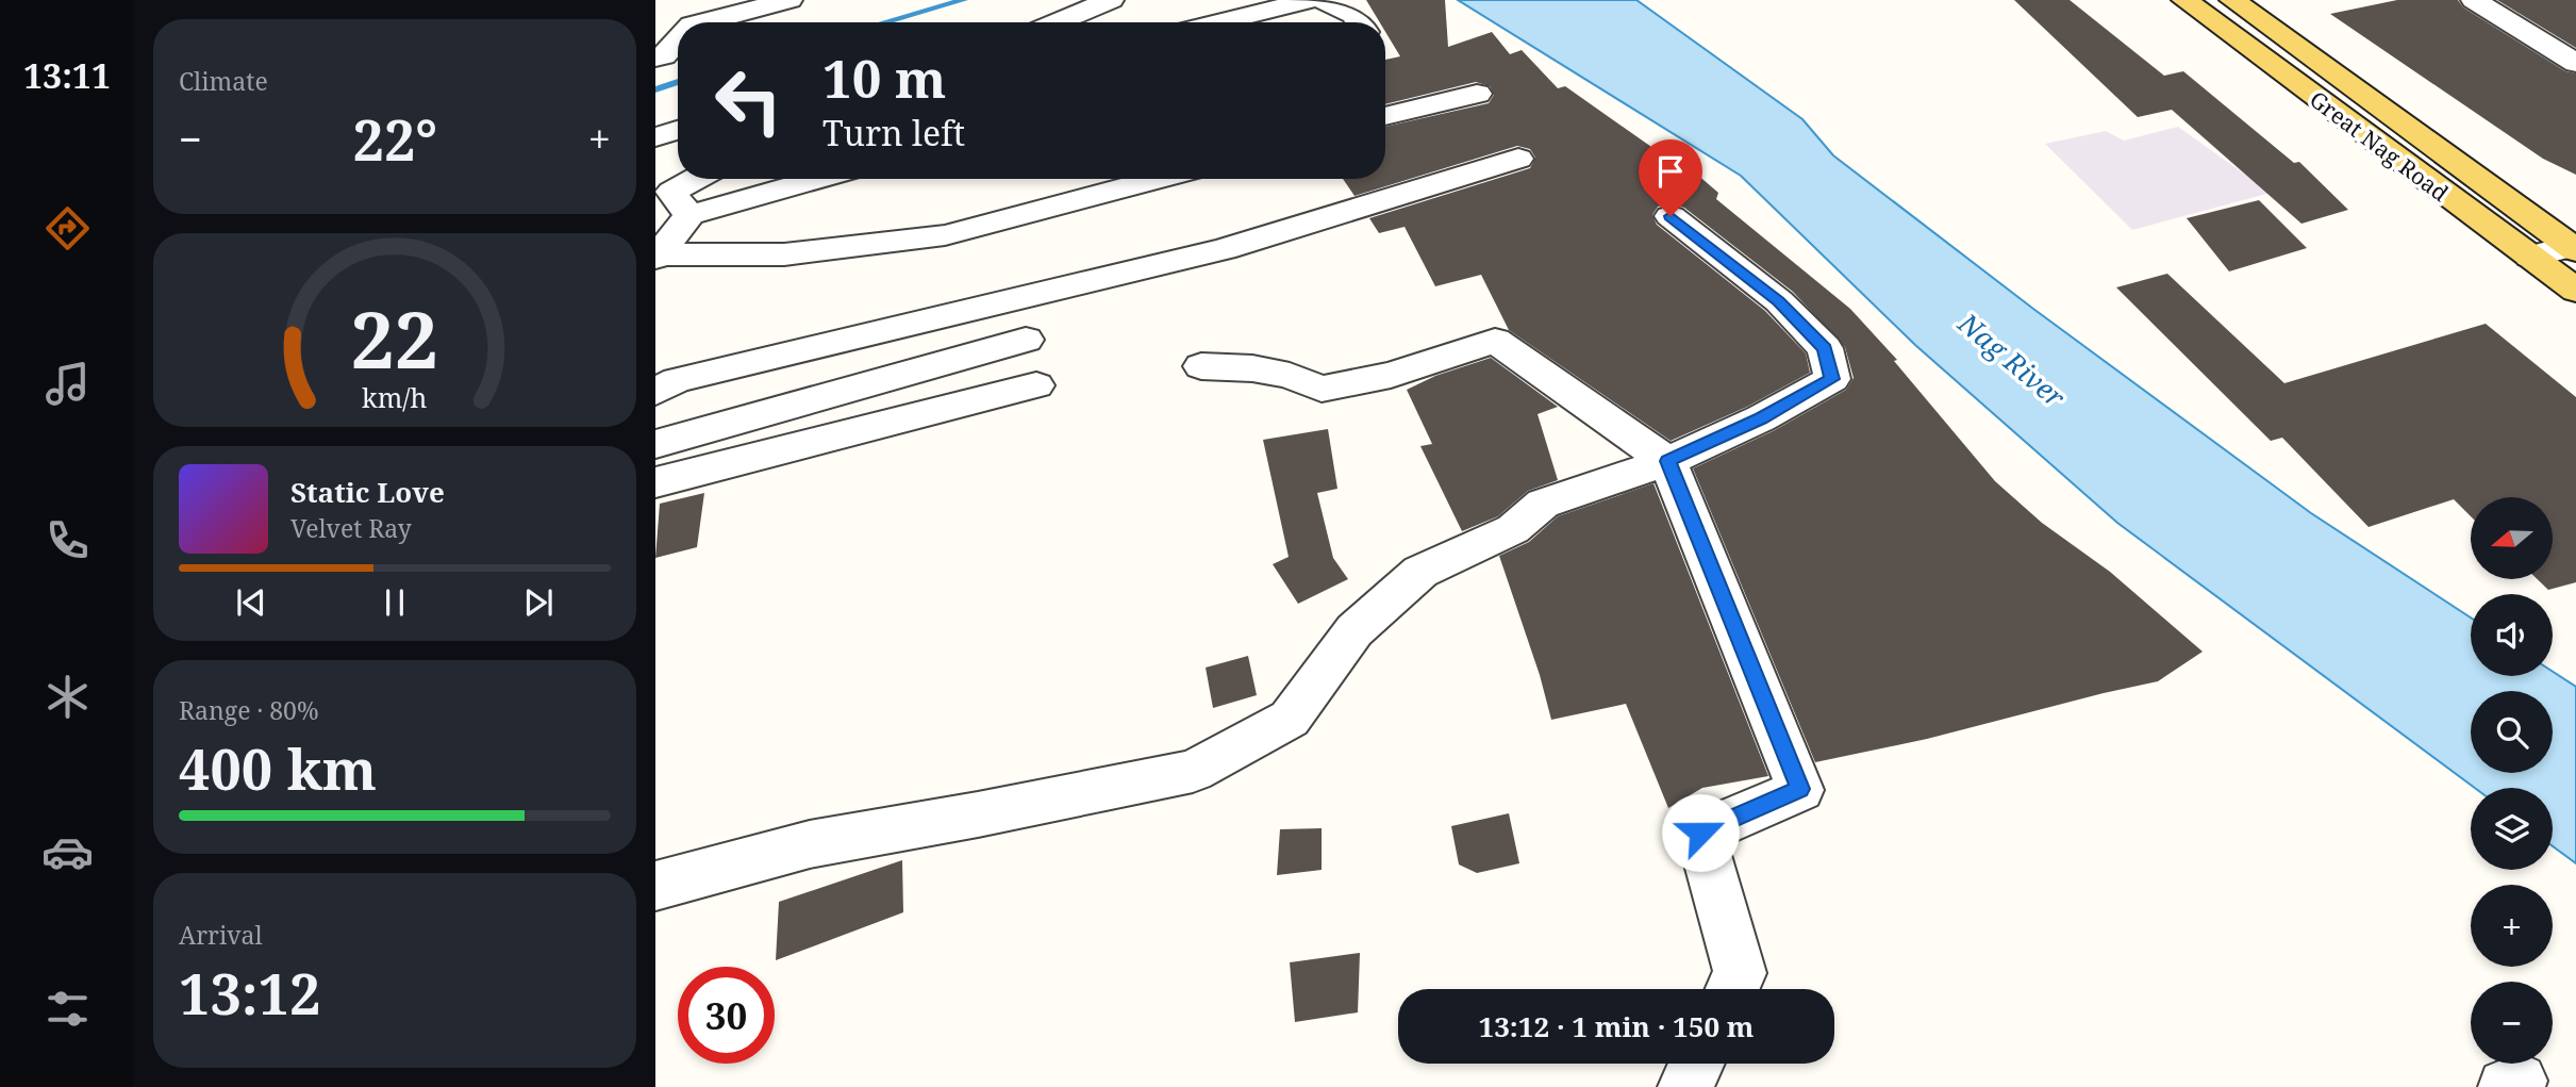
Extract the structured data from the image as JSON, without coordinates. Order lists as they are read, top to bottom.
{
  "streets": {
    "main road": ["Great Nag Road"]
  },
  "water": ["Nag River"],
  "north": "left",
  "page": {
    "tabs": "13:11",
    "tile": [
      "Climate",
      ["Range · 80%", "400 km"],
      ["Arrival", "13:12"]
    ],
    "turn": ["10 m", "Turn left"],
    "heat": ["−", "22°", "+"],
    "song": ["Static Love", "Velvet Ray"],
    "map_buttons": ["+", "−"],
    "limit": "30",
    "trip": "13:12 · 1 min · 150 m",
    "gauge": ["22", "km/h"]
  }
}
